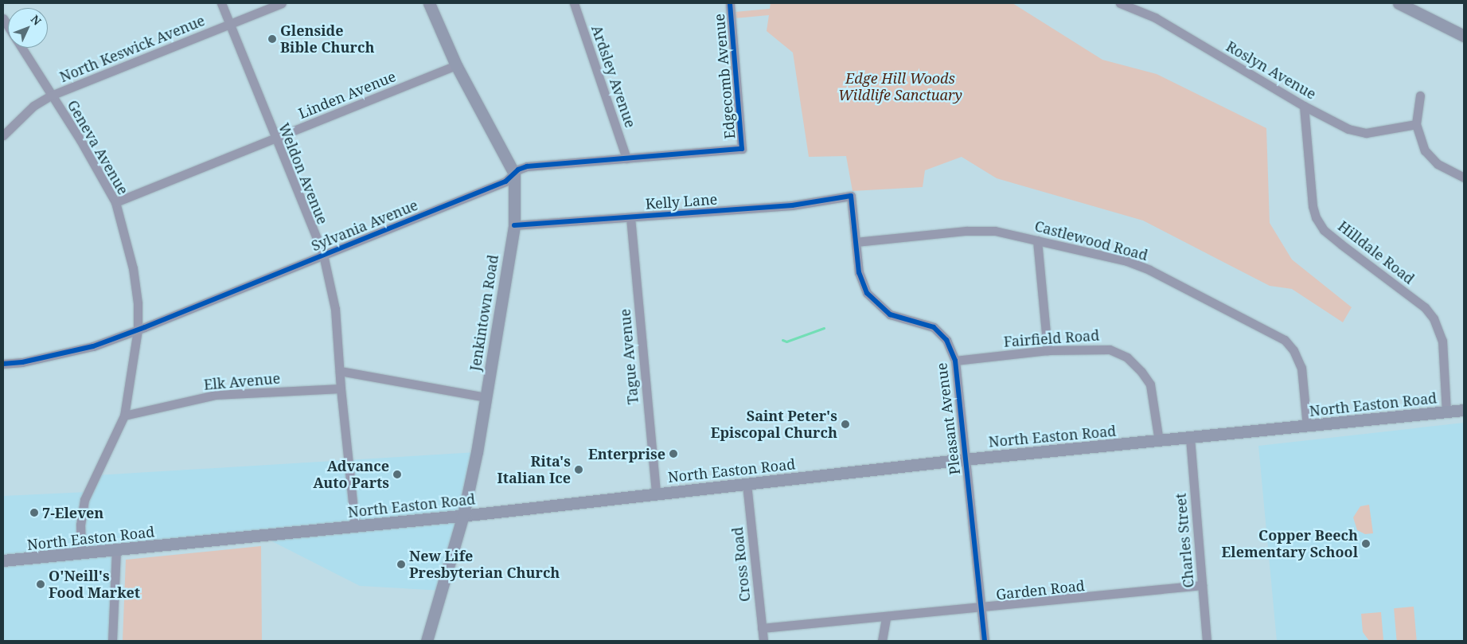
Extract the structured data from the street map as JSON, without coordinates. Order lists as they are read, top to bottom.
{
  "streets": {
    "main road": ["Jenkintown Road", "North Easton Road"],
    "street": [
      "North Keswick Avenue",
      "Roslyn Avenue",
      "Ardsley Avenue",
      "Edgecomb Avenue",
      "Linden Avenue",
      "Geneva Avenue",
      "Weldon Avenue",
      "Kelly Lane",
      "Sylvania Avenue",
      "Castlewood Road",
      "Hilldale Road",
      "Fairfield Road",
      "Tague Avenue",
      "Elk Avenue",
      "Pleasant Avenue",
      "Charles Street",
      "Cross Road",
      "Garden Road"
    ]
  },
  "crossings": [
    ["North Keswick Avenue", "Geneva Avenue"],
    ["North Keswick Avenue", "Weldon Avenue"],
    ["Roslyn Avenue", "Hilldale Road"],
    ["Ardsley Avenue", "Sylvania Avenue"],
    ["Edgecomb Avenue", "Sylvania Avenue"],
    ["Linden Avenue", "Geneva Avenue"],
    ["Linden Avenue", "Weldon Avenue"],
    ["Linden Avenue", "Jenkintown Road"],
    ["Geneva Avenue", "Sylvania Avenue"],
    ["Geneva Avenue", "Elk Avenue"],
    ["Geneva Avenue", "North Easton Road"],
    ["Weldon Avenue", "Sylvania Avenue"],
    ["Weldon Avenue", "Elk Avenue"],
    ["Weldon Avenue", "North Easton Road"],
    ["Kelly Lane", "Jenkintown Road"],
    ["Kelly Lane", "Tague Avenue"],
    ["Kelly Lane", "Pleasant Avenue"],
    ["Sylvania Avenue", "Jenkintown Road"],
    ["Castlewood Road", "North Easton Road"],
    ["Castlewood Road", "Pleasant Avenue"],
    ["Hilldale Road", "North Easton Road"],
    ["Jenkintown Road", "North Easton Road"],
    ["Fairfield Road", "North Easton Road"],
    ["Fairfield Road", "Pleasant Avenue"],
    ["Tague Avenue", "North Easton Road"],
    ["North Easton Road", "Pleasant Avenue"],
    ["North Easton Road", "Charles Street"],
    ["North Easton Road", "Cross Road"],
    ["Pleasant Avenue", "Garden Road"],
    ["Charles Street", "Garden Road"],
    ["Cross Road", "Garden Road"]
  ],
  "parks": ["Edge Hill Woods Wildlife Sanctuary"],
  "places": [
    "Glenside Bible Church",
    "Saint Peter's Episcopal Church",
    "Enterprise",
    "Rita's Italian Ice",
    "Advance Auto Parts",
    "7-Eleven",
    "Copper Beech Elementary School",
    "New Life Presbyterian Church",
    "O'Neill's Food Market"
  ],
  "north": "top right"
}
